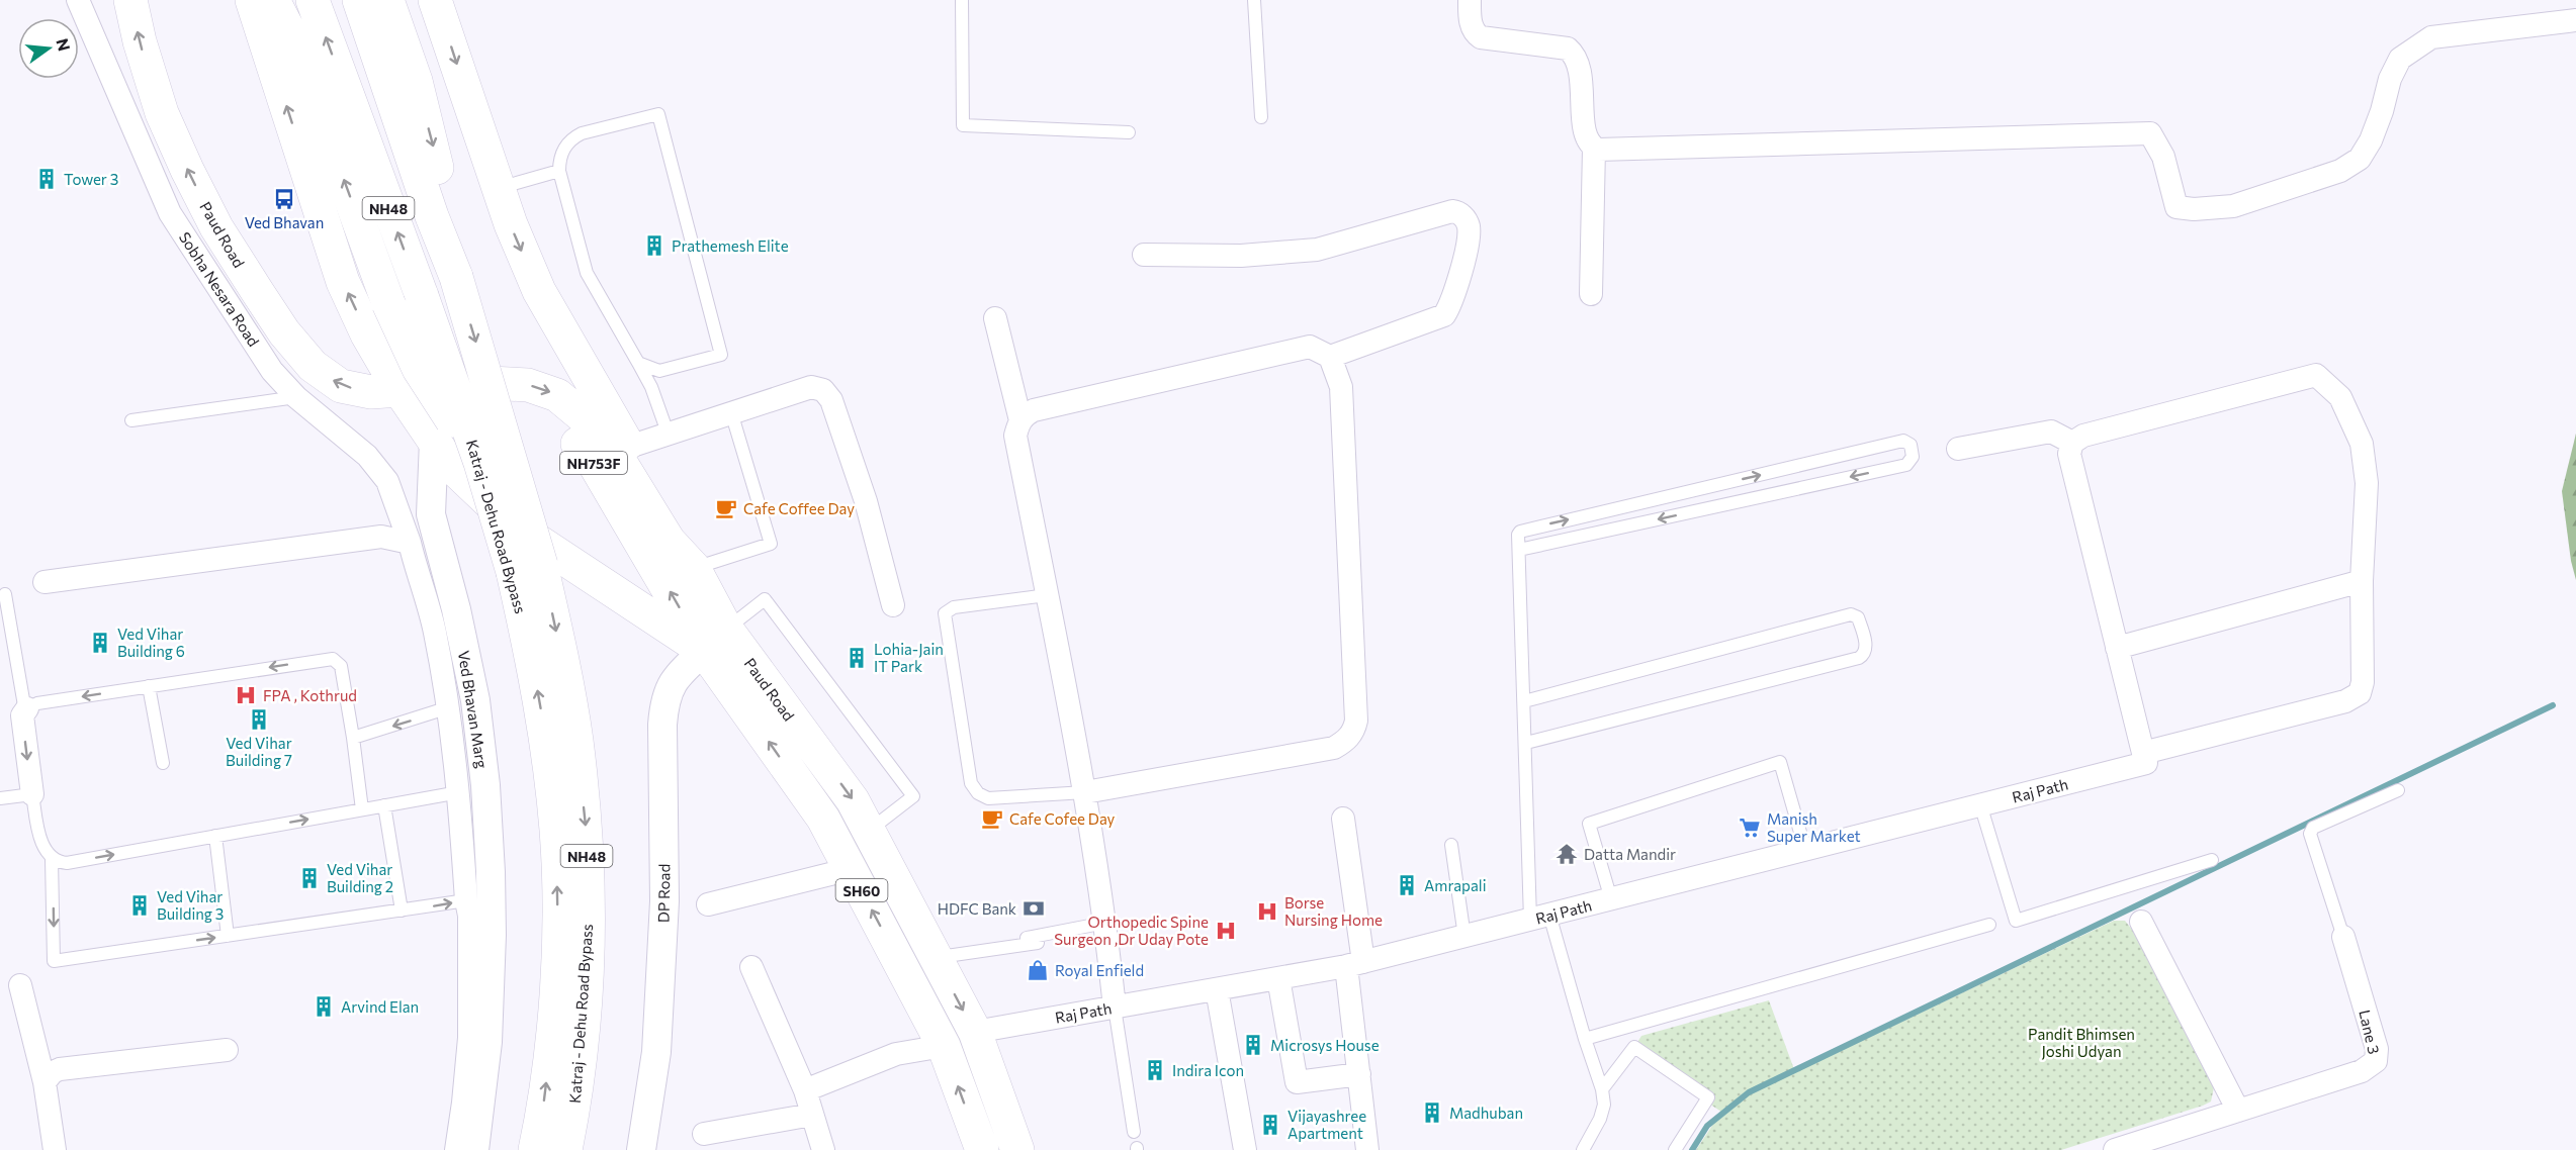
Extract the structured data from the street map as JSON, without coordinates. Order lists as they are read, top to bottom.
{
  "streets": {
    "main road": [
      "NH48",
      "Paud Road",
      "NH753F",
      "Katraj - Dehu Road Bypass",
      "SH60"
    ],
    "street": [
      "Sobha Nesara Road",
      "Ved Bhavan Marg",
      "Raj Path",
      "DP Road",
      "Lane 3"
    ]
  },
  "crossings": [
    ["Paud Road", "Ved Bhavan Marg"],
    ["Paud Road", "Raj Path"],
    ["Paud Road", "DP Road"],
    ["Sobha Nesara Road", "Ved Bhavan Marg"]
  ],
  "parks": ["Pandit Bhimsen Joshi Udyan"],
  "places": {
    "building": [
      "Tower 3",
      "Prathemesh Elite",
      "Ved Vihar Building 6",
      "Lohia-Jain IT Park",
      "Ved Vihar Building 7",
      "Ved Vihar Building 2",
      "Amrapali",
      "Ved Vihar Building 3",
      "Arvind Elan",
      "Microsys House",
      "Indira Icon",
      "Madhuban",
      "Vijayashree Apartment"
    ],
    "bus stop": ["Ved Bhavan"],
    "cafe": ["Cafe Coffee Day", "Cafe Cofee Day"],
    "hospital": ["FPA , Kothrud", "Borse Nursing Home", "Orthopedic Spine Surgeon ,Dr Uday Pote"],
    "supermarket": ["Manish Super Market"],
    "temple": ["Datta Mandir"],
    "bank": ["HDFC Bank"],
    "shop": ["Royal Enfield"]
  },
  "north": "right"
}
